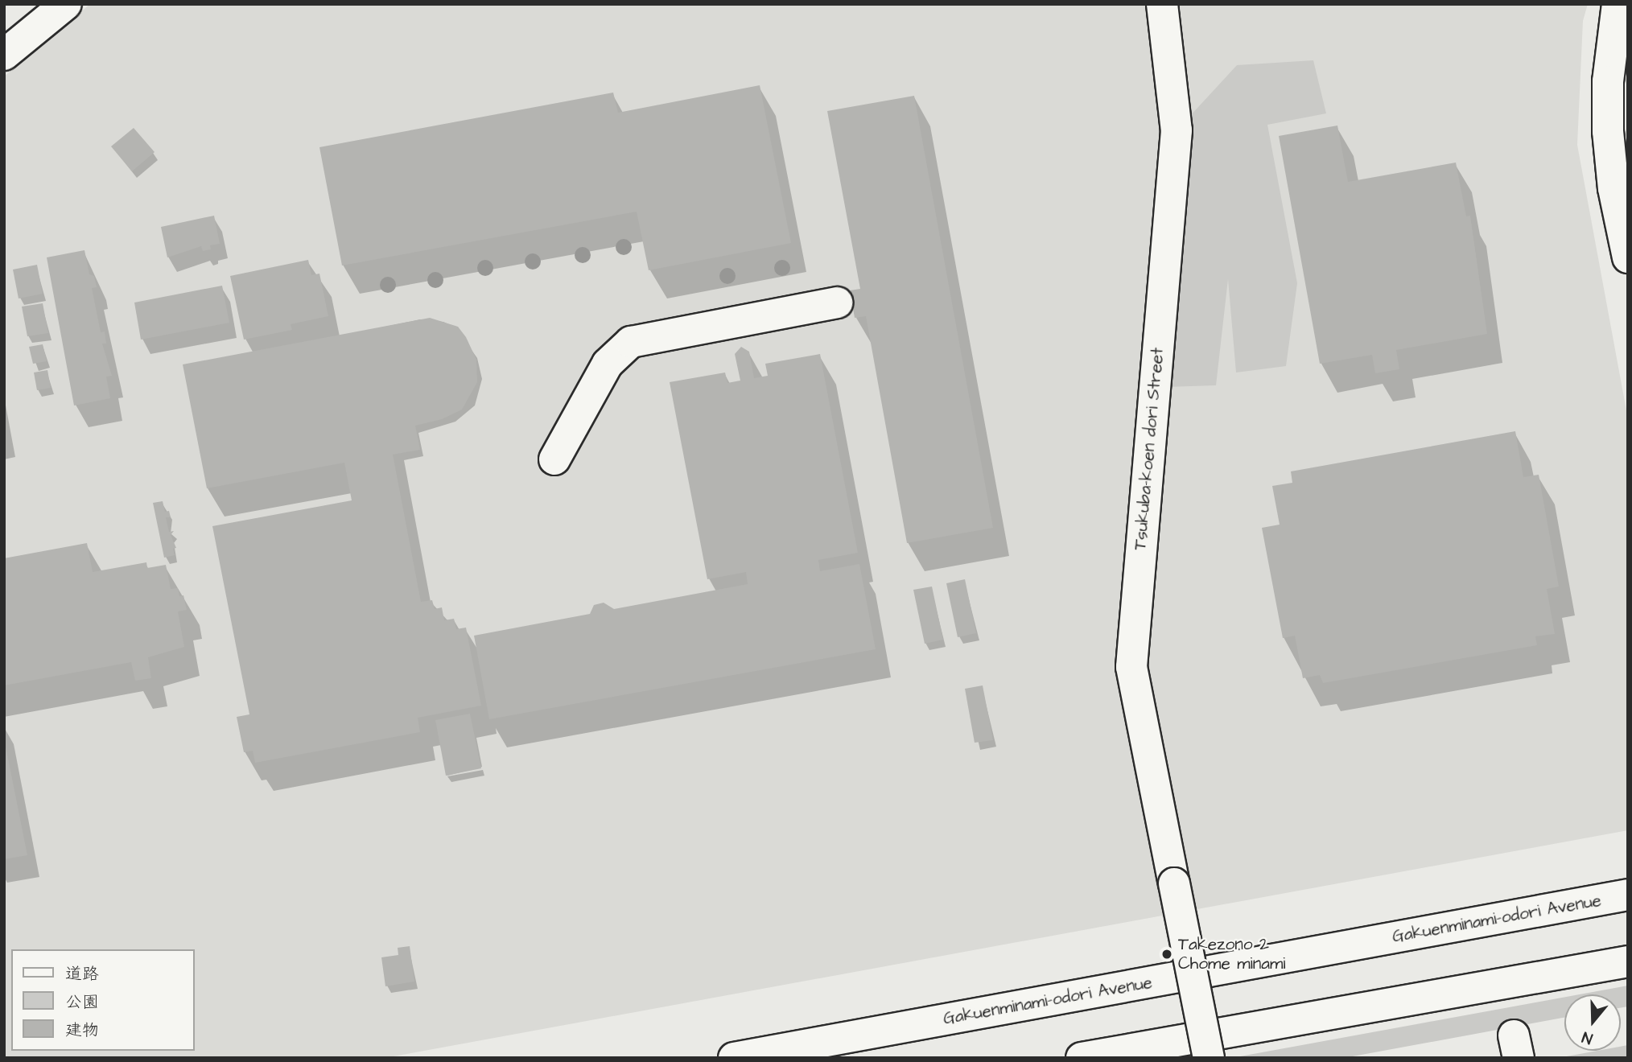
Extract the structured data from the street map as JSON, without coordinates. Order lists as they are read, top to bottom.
{
  "streets": {
    "street": ["Tsukuba-koen dori Street", "Gakuenminami-odori Avenue"]
  },
  "places": ["Takezono 2 Chome minami"],
  "legend": ["道路", "公園", "建物"],
  "north": "bottom"
}
